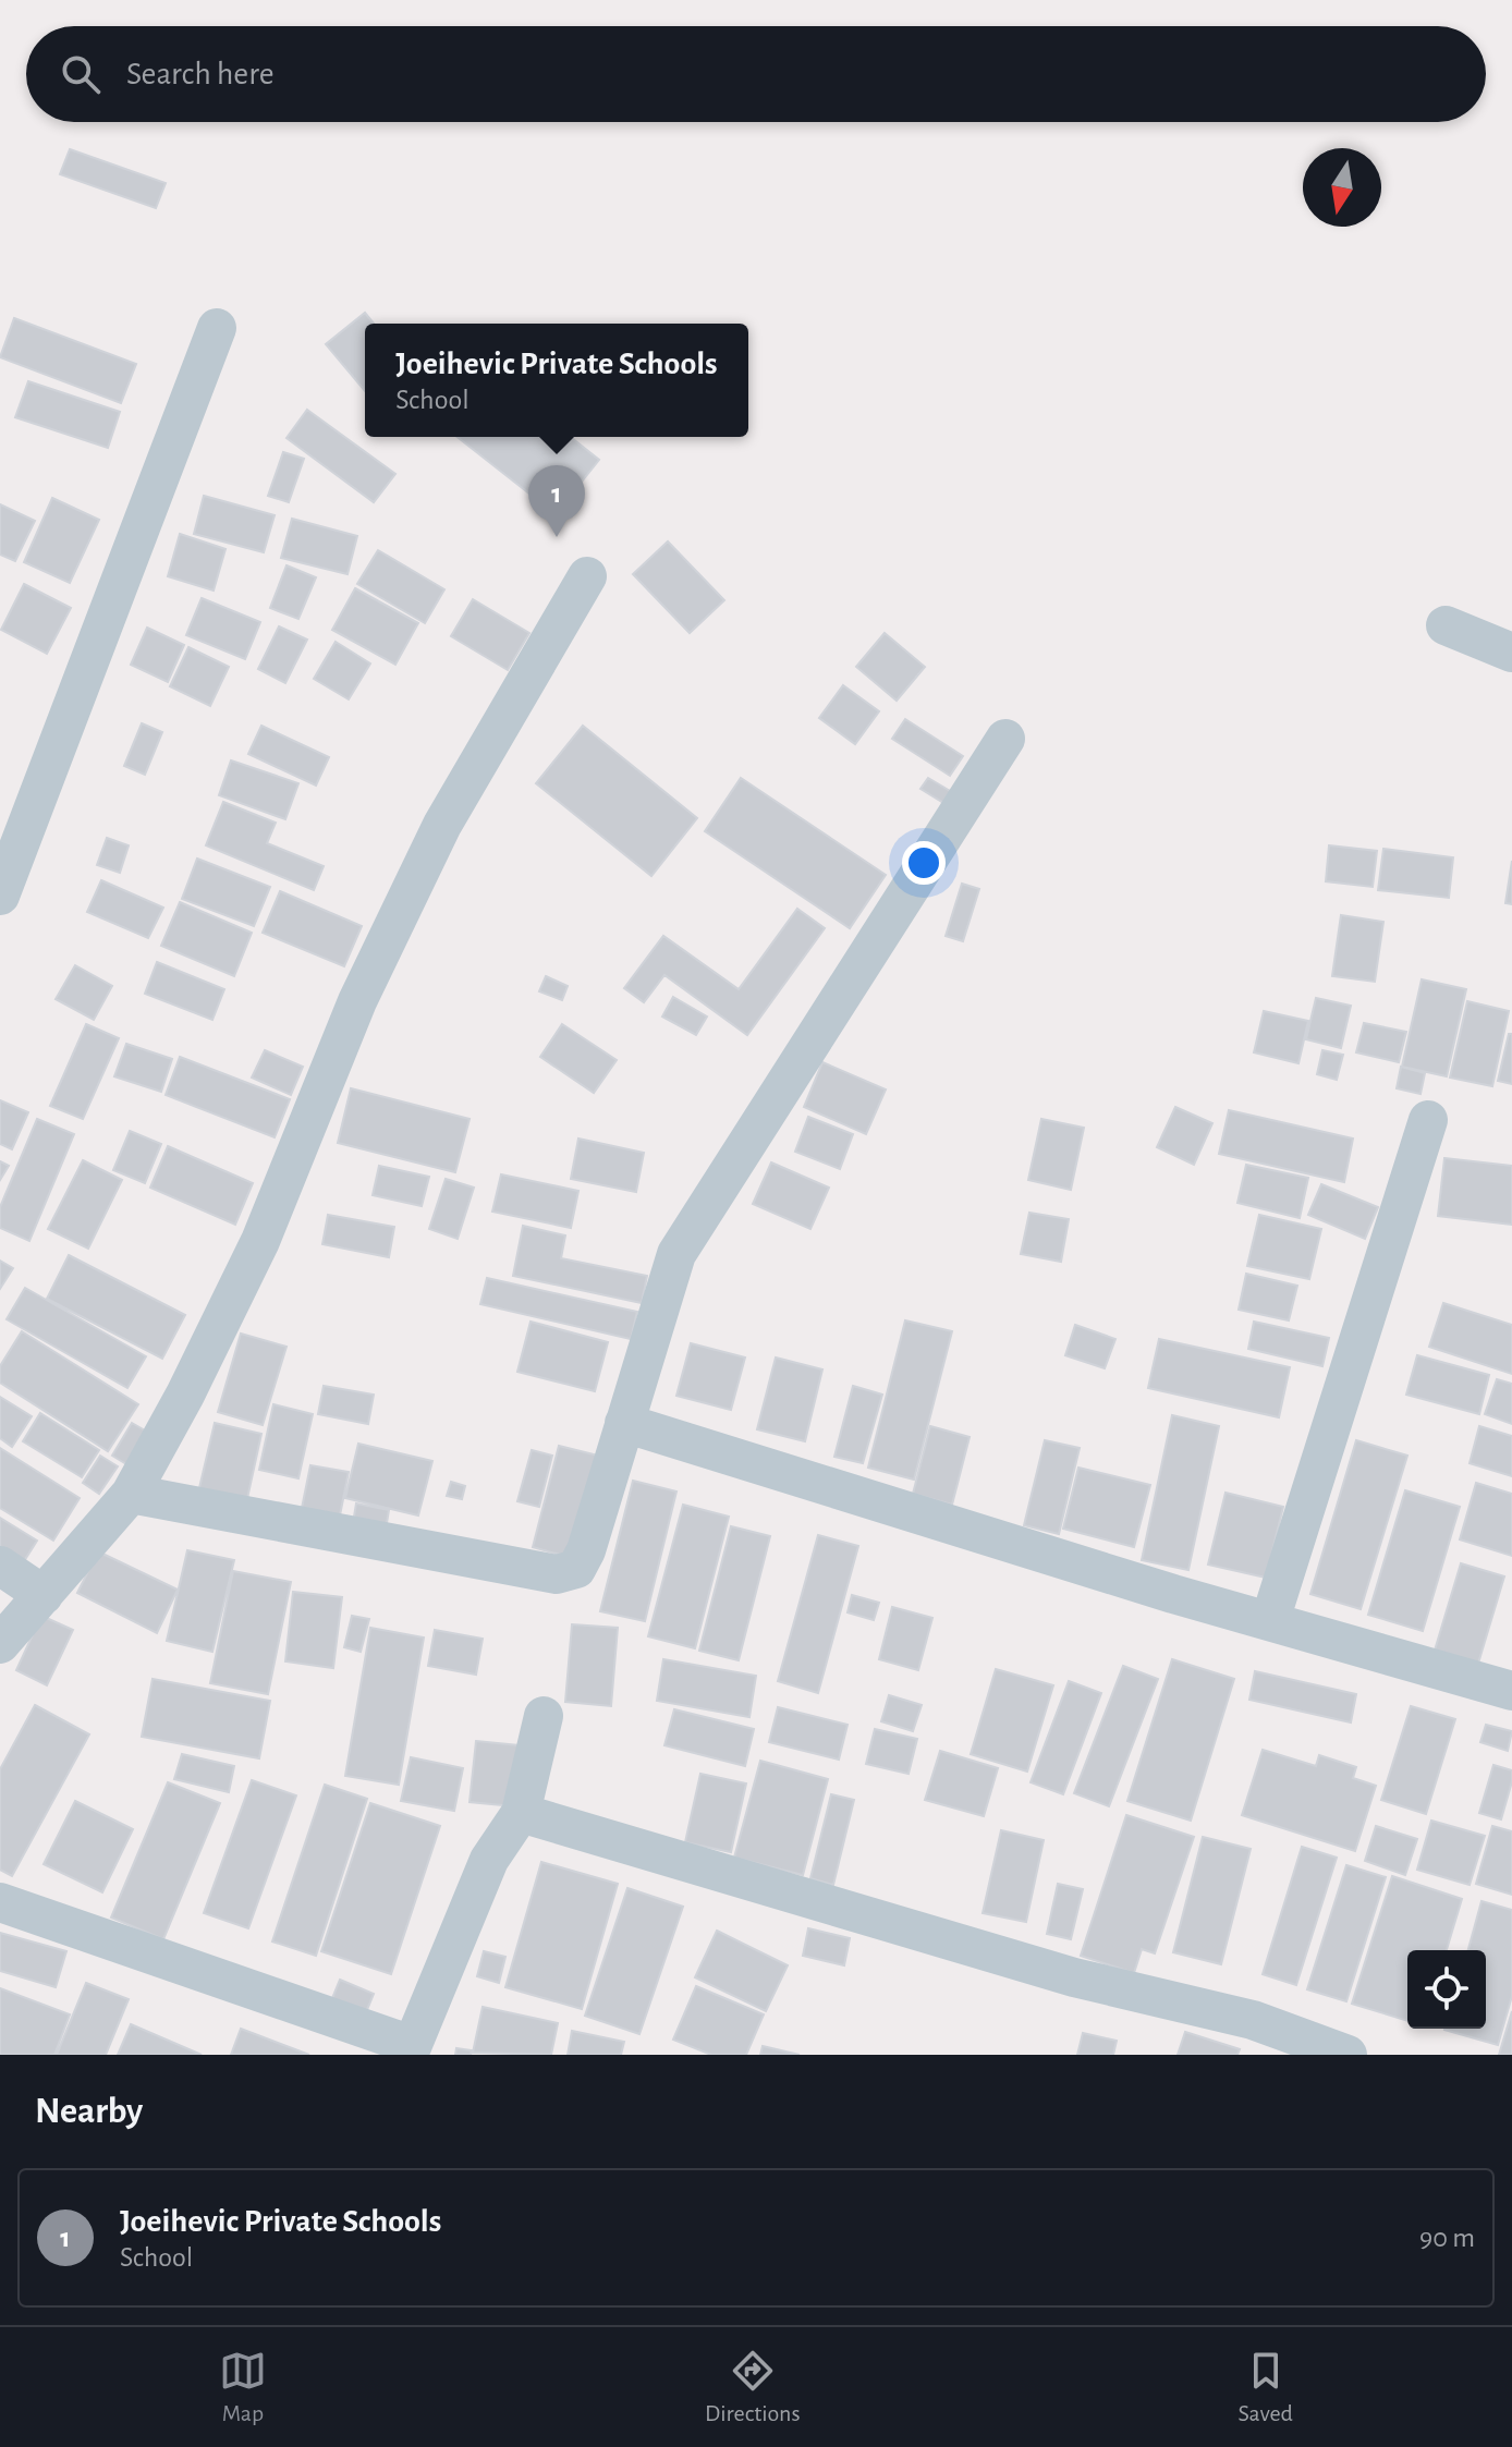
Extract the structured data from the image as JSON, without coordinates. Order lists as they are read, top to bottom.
{
  "north": "bottom",
  "page": {
    "search": "Search here",
    "popup": ["Joeihevic Private Schools", "School"],
    "pins": "1",
    "heading": "Nearby",
    "list": [
      {
        "mark": "1",
        "name": "Joeihevic Private Schools",
        "note": "School",
        "value": "90 m"
      }
    ],
    "nav": ["Map", "Directions", "Saved"]
  }
}
